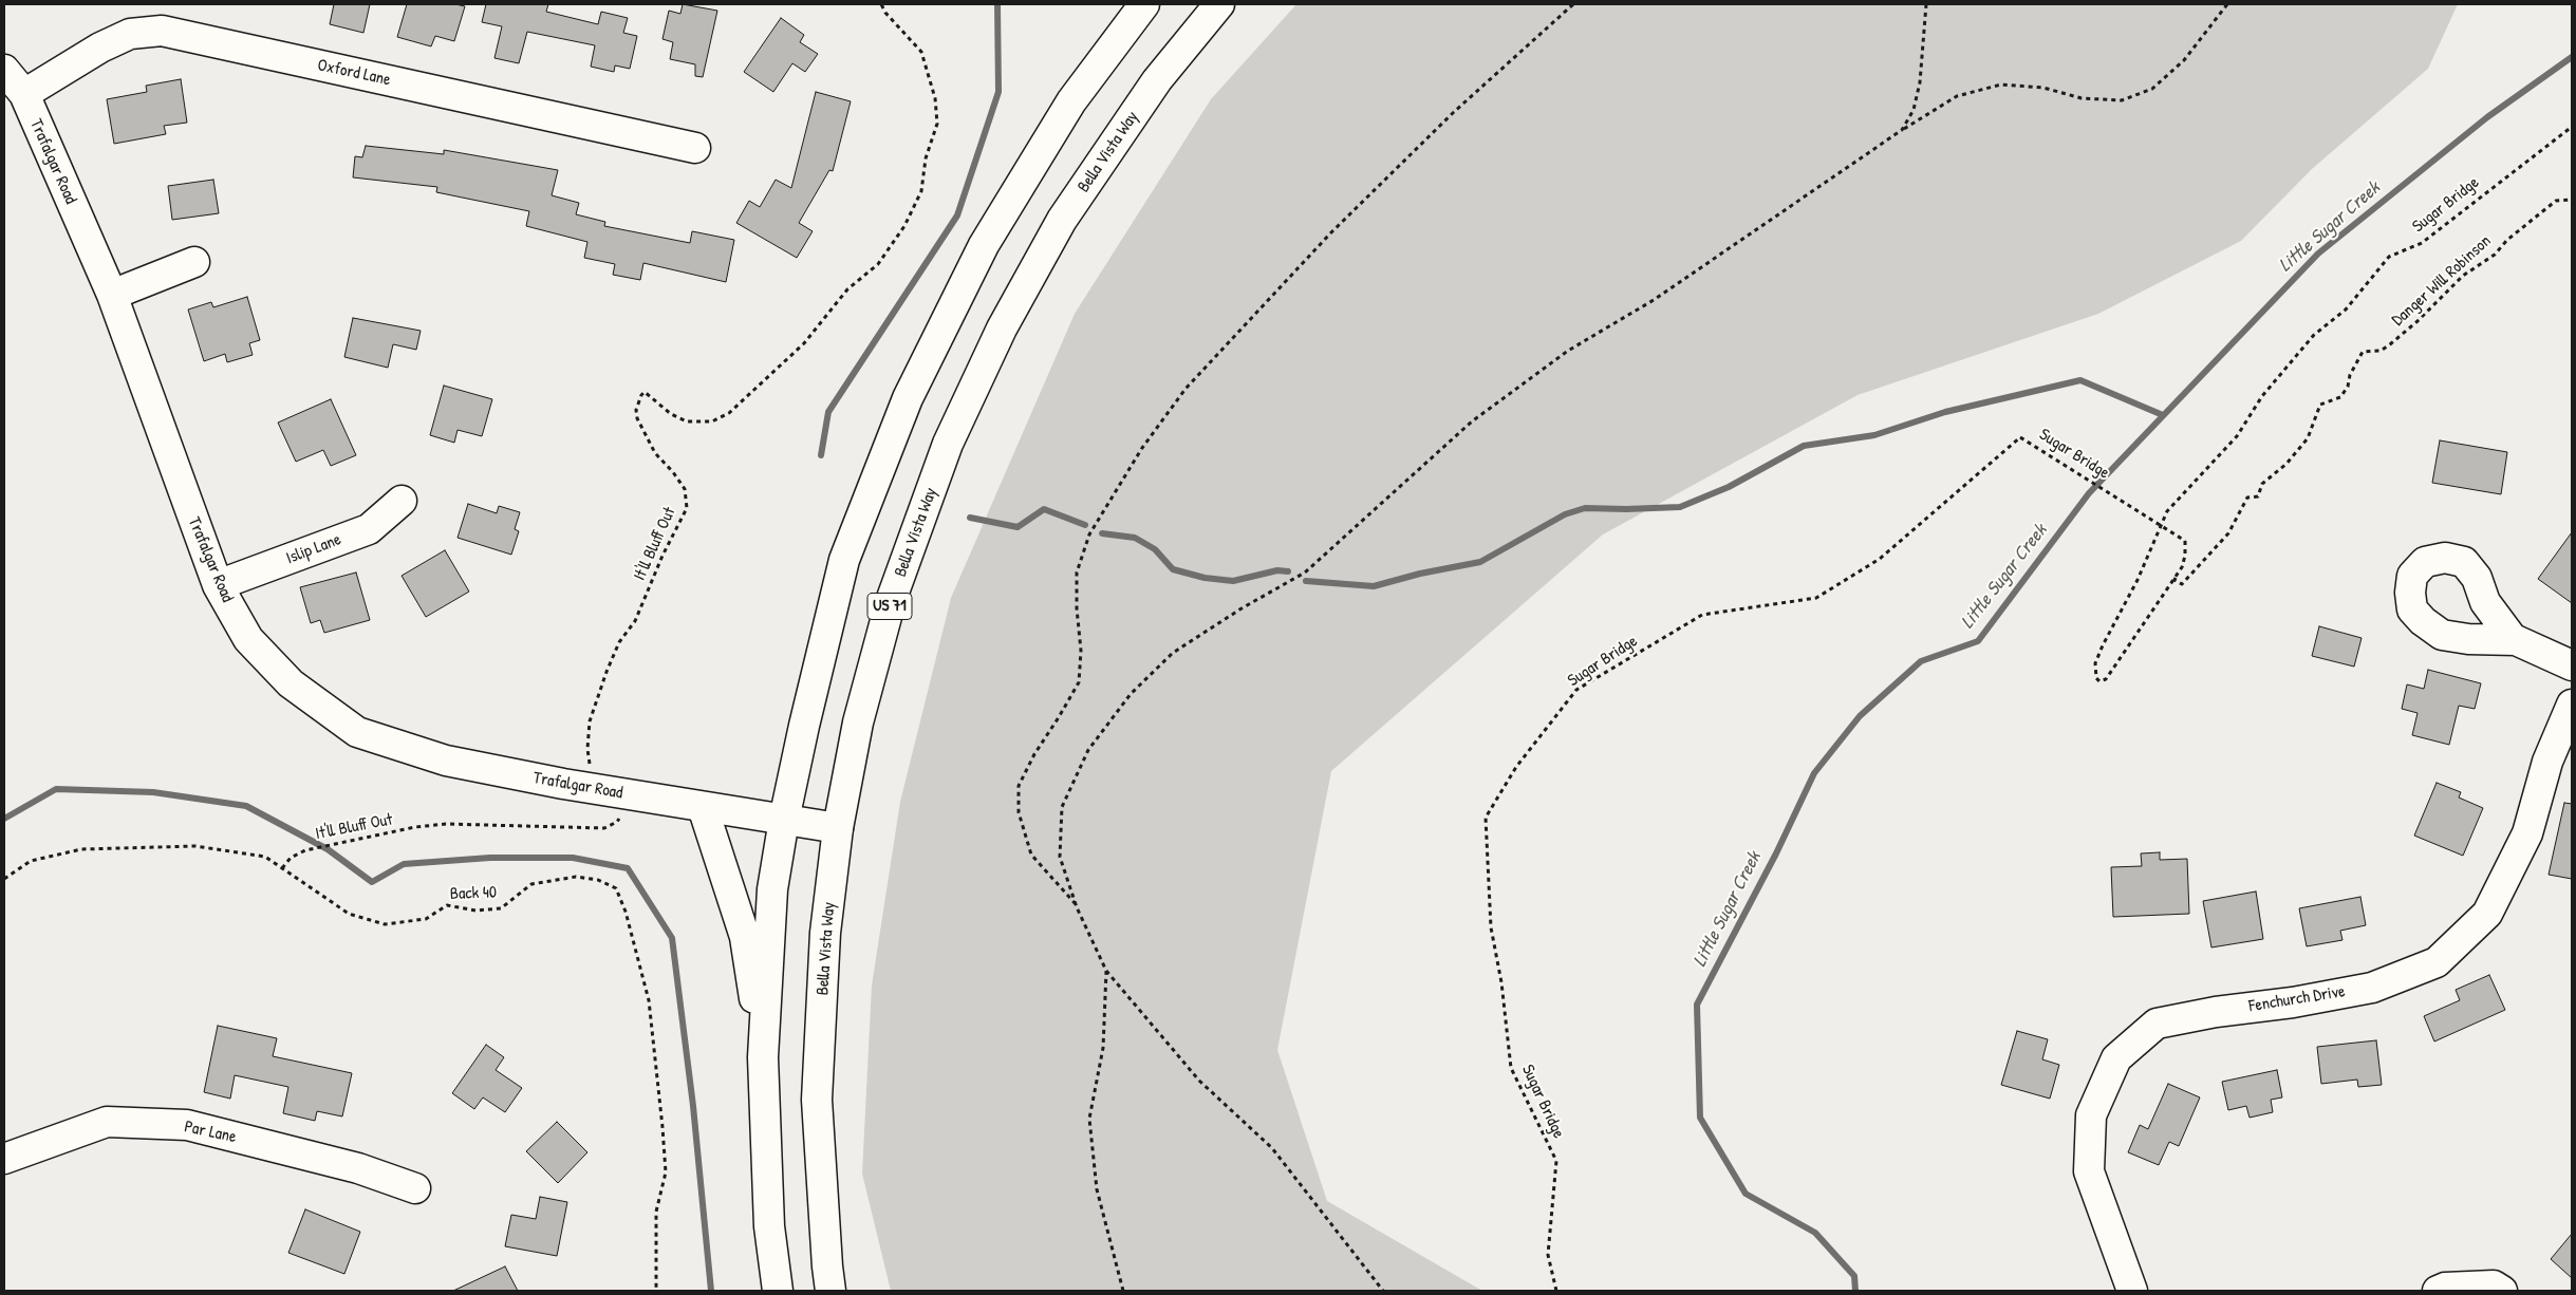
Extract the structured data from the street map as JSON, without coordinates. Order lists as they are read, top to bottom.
{
  "streets": {
    "street": [
      "Oxford Lane",
      "Bella Vista Way",
      "Trafalgar Road",
      "Islip Lane",
      "US 71",
      "Fenchurch Drive",
      "Par Lane"
    ],
    "path": [
      "Sugar Bridge",
      "Danger Will Robinson",
      "It'll Bluff Out",
      "Back 40"
    ]
  },
  "crossings": [
    ["Oxford Lane", "Trafalgar Road"],
    ["Bella Vista Way", "Trafalgar Road"],
    ["Trafalgar Road", "It'll Bluff Out"],
    ["Trafalgar Road", "Islip Lane"],
    ["Sugar Bridge", "Danger Will Robinson"],
    ["It'll Bluff Out", "Back 40"]
  ],
  "water": ["Little Sugar Creek"]
}
